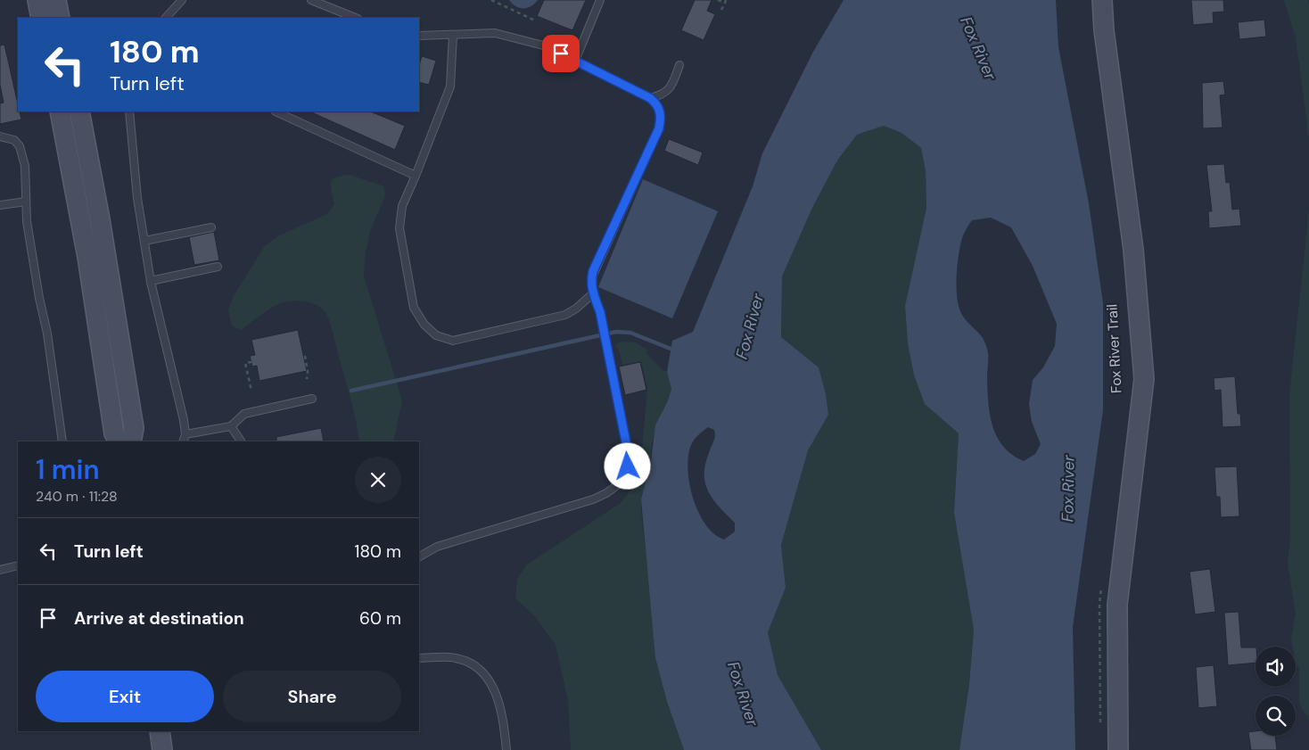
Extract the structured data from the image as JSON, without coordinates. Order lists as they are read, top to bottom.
{
  "water": ["Fox River"],
  "page": {
    "turn": ["180 m", "Turn left"],
    "heading": ["1 min", "240 m · 11:28"],
    "list": [
      {
        "name": "Turn left",
        "value": "180 m"
      },
      {
        "name": "Arrive at destination",
        "value": "60 m"
      }
    ],
    "buttons": ["Exit", "Share"]
  }
}
